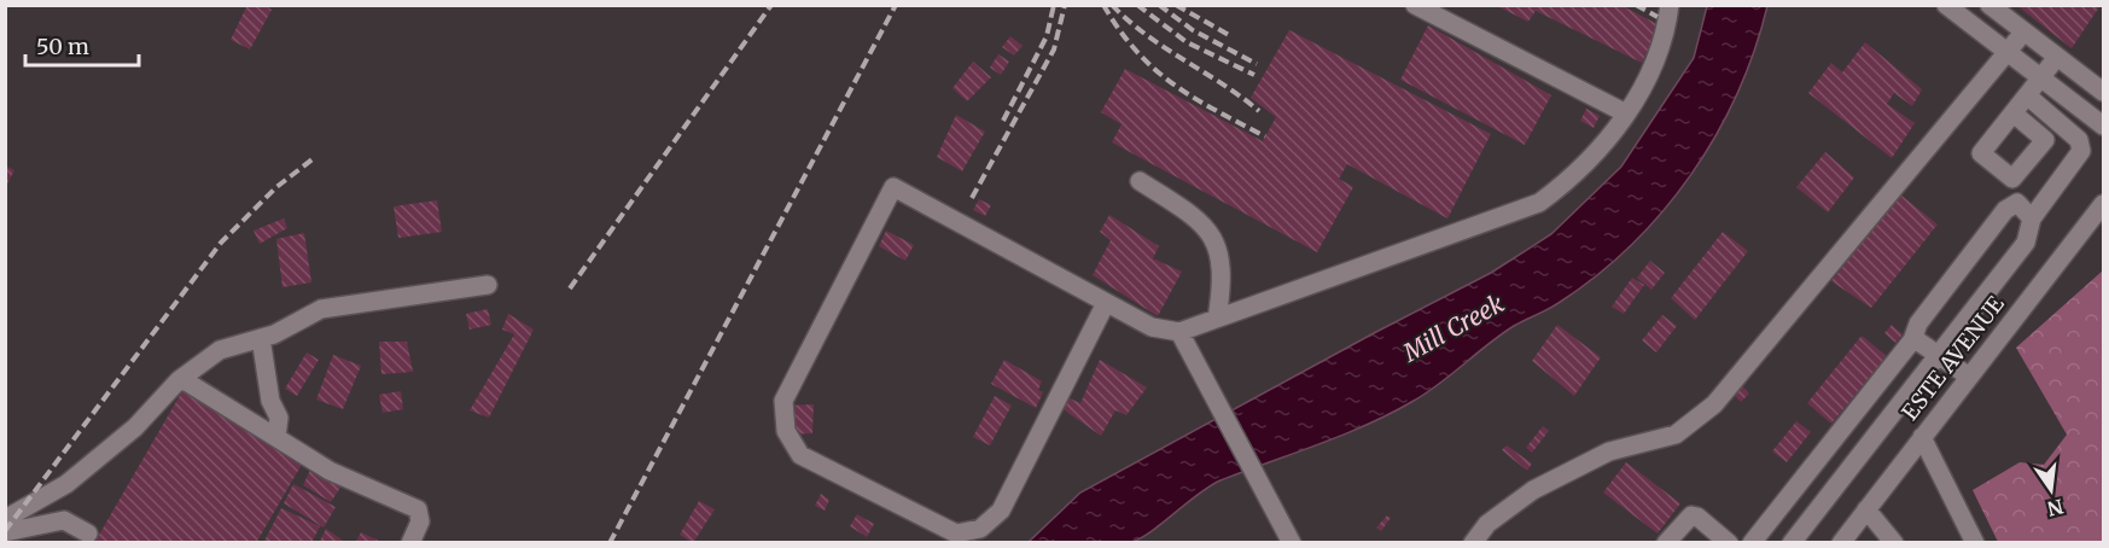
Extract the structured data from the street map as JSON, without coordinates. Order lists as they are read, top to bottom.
{
  "streets": {
    "street": ["ESTE AVENUE"]
  },
  "water": ["Mill Creek"],
  "scale_bar": "50 m",
  "north": "bottom"
}
